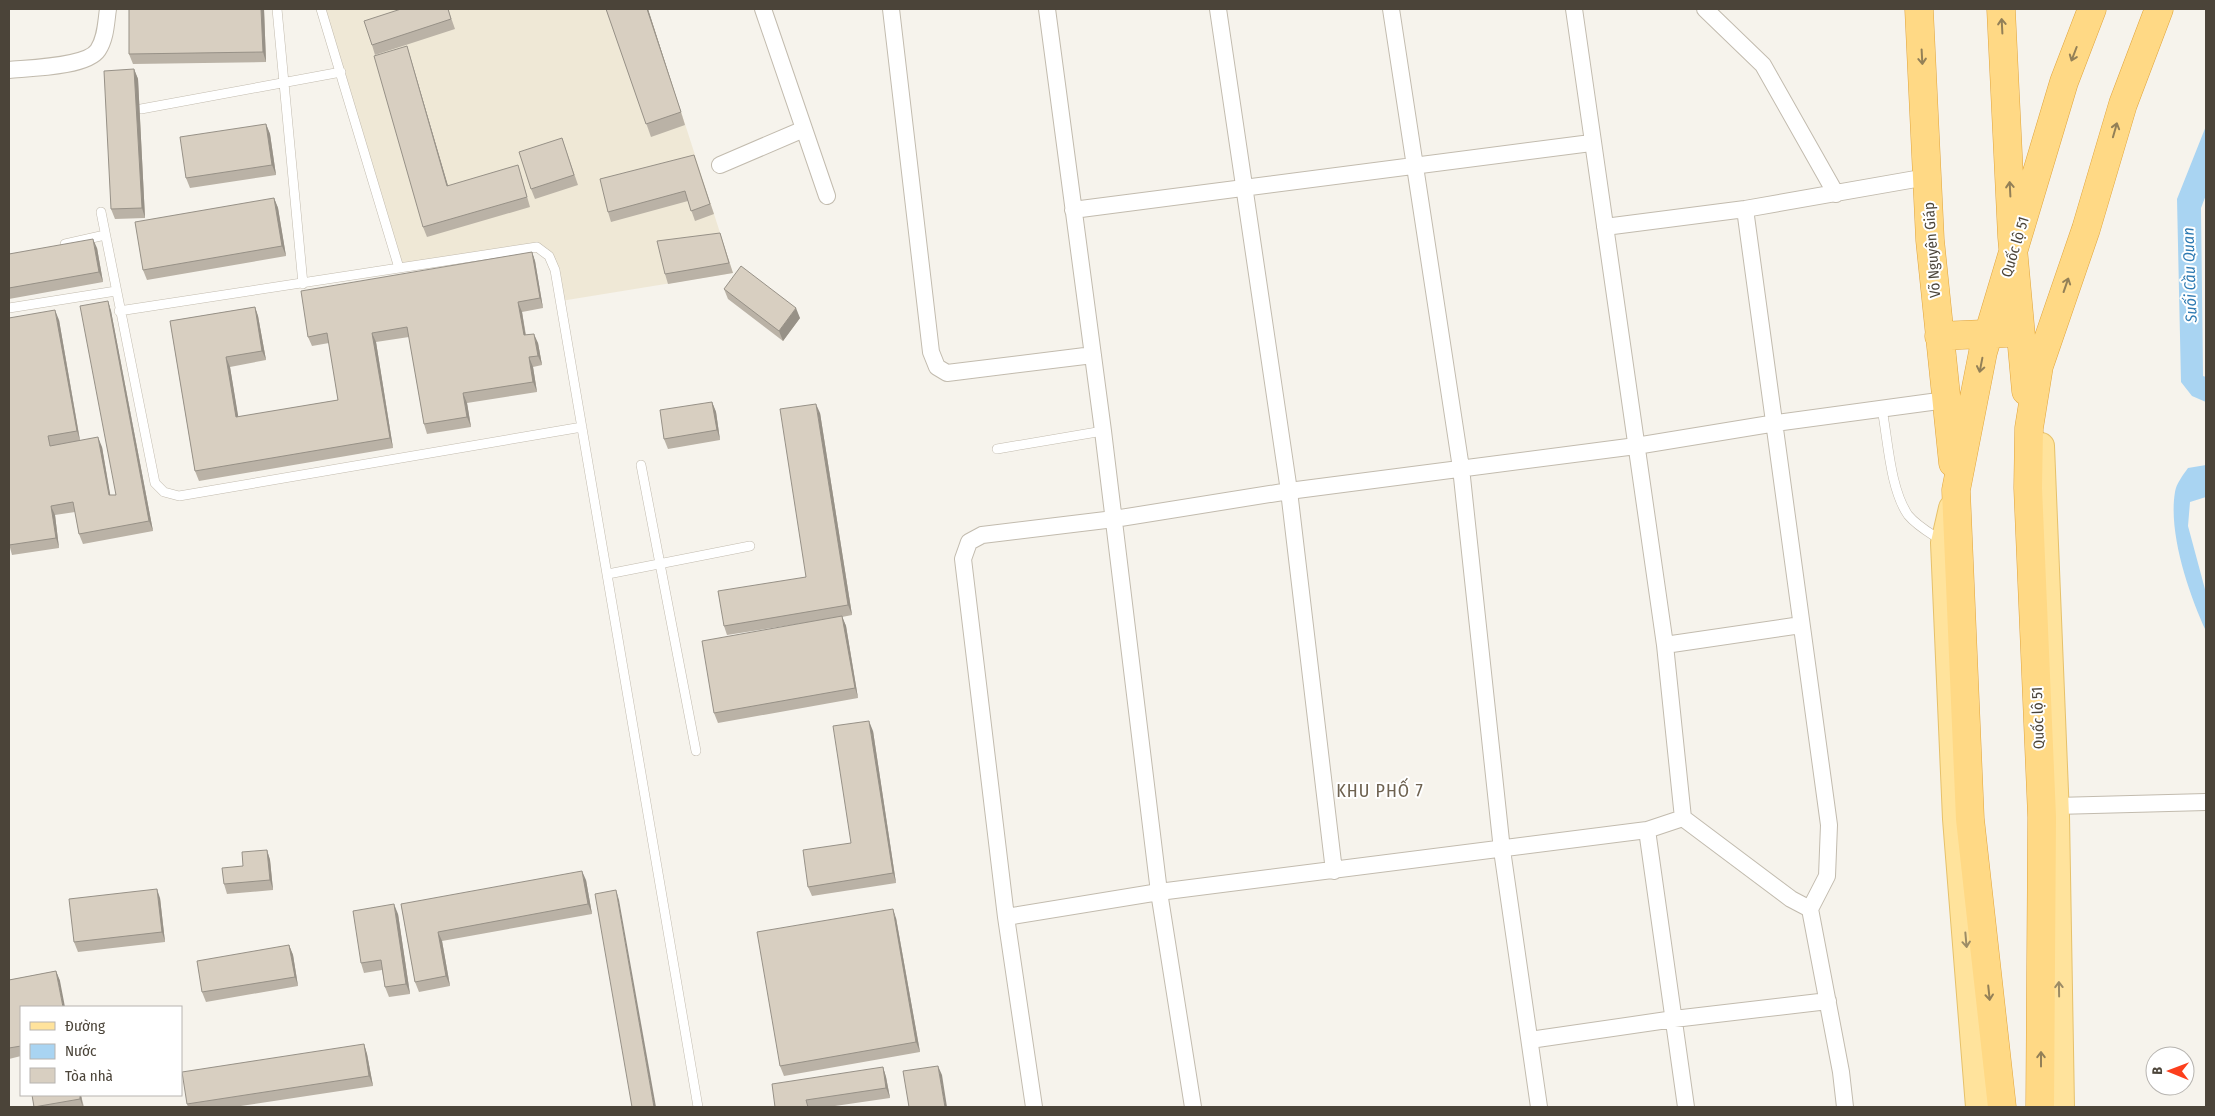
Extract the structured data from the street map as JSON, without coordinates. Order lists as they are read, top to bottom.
{
  "streets": {
    "highway": ["Quốc lộ 51", "Võ Nguyên Giáp"]
  },
  "crossings": [
    ["Quốc lộ 51", "Võ Nguyên Giáp"]
  ],
  "districts": ["KHU PHỐ 7"],
  "water": ["Suối Cầu Quan"],
  "legend": ["Đường", "Nước", "Tòa nhà"],
  "north": "left"
}
